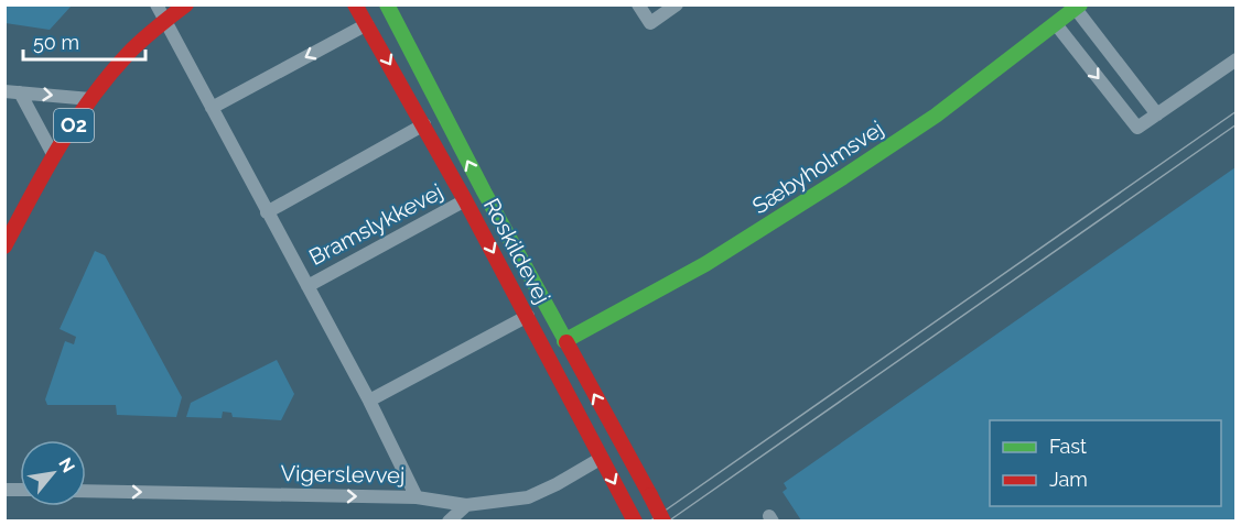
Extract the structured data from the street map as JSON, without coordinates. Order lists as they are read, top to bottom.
{
  "streets": {
    "street": [
      "O2",
      "Sæbyholmsvej",
      "Bramslykkevej",
      "Roskildevej",
      "Vigerslevvej"
    ]
  },
  "crossings": [
    ["O2", "Bramslykkevej"],
    ["Sæbyholmsvej", "Roskildevej"],
    ["Bramslykkevej", "Roskildevej"],
    ["Bramslykkevej", "Vigerslevvej"],
    ["Roskildevej", "Vigerslevvej"]
  ],
  "one_way": ["Vigerslevvej"],
  "legend": ["Fast", "Jam"],
  "scale_bar": "50 m",
  "north": "top right"
}
